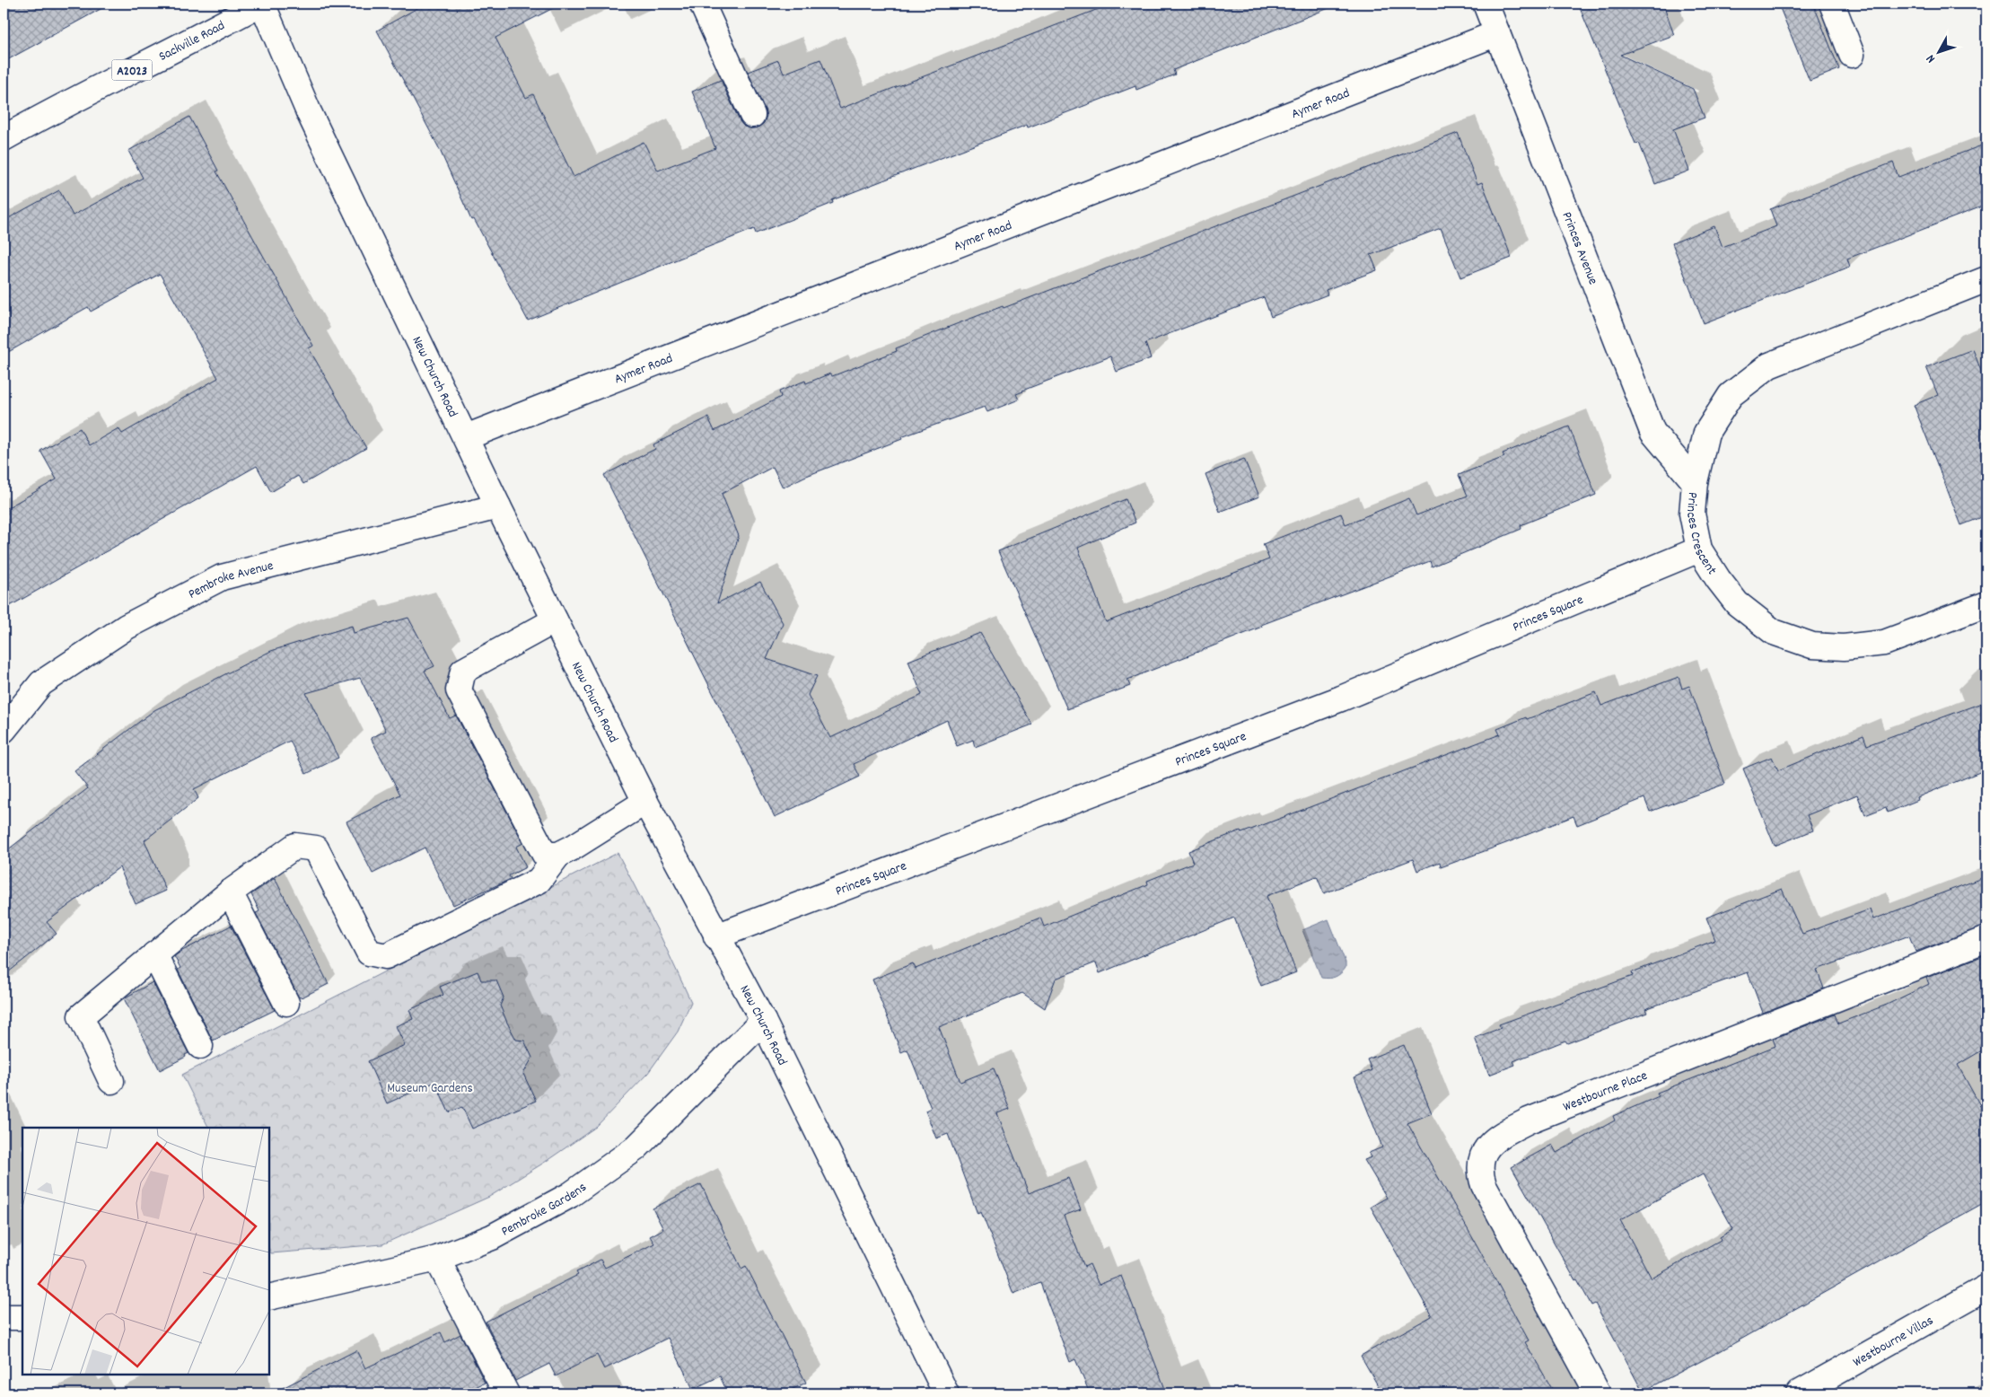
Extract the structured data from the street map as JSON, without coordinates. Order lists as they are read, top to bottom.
{
  "streets": {
    "street": [
      "Sackville Road",
      "A2023",
      "Aymer Road",
      "Princes Avenue",
      "New Church Road",
      "Princes Crescent",
      "Pembroke Avenue",
      "Princes Square",
      "Westbourne Place",
      "Pembroke Gardens",
      "Westbourne Villas"
    ]
  },
  "crossings": [
    ["Sackville Road", "New Church Road"],
    ["Aymer Road", "Princes Avenue"],
    ["Aymer Road", "New Church Road"],
    ["Princes Avenue", "Princes Crescent"],
    ["New Church Road", "Pembroke Avenue"],
    ["New Church Road", "Princes Square"],
    ["New Church Road", "Pembroke Gardens"],
    ["Princes Crescent", "Princes Square"]
  ],
  "parks": ["Museum Gardens"],
  "north": "bottom left"
}
